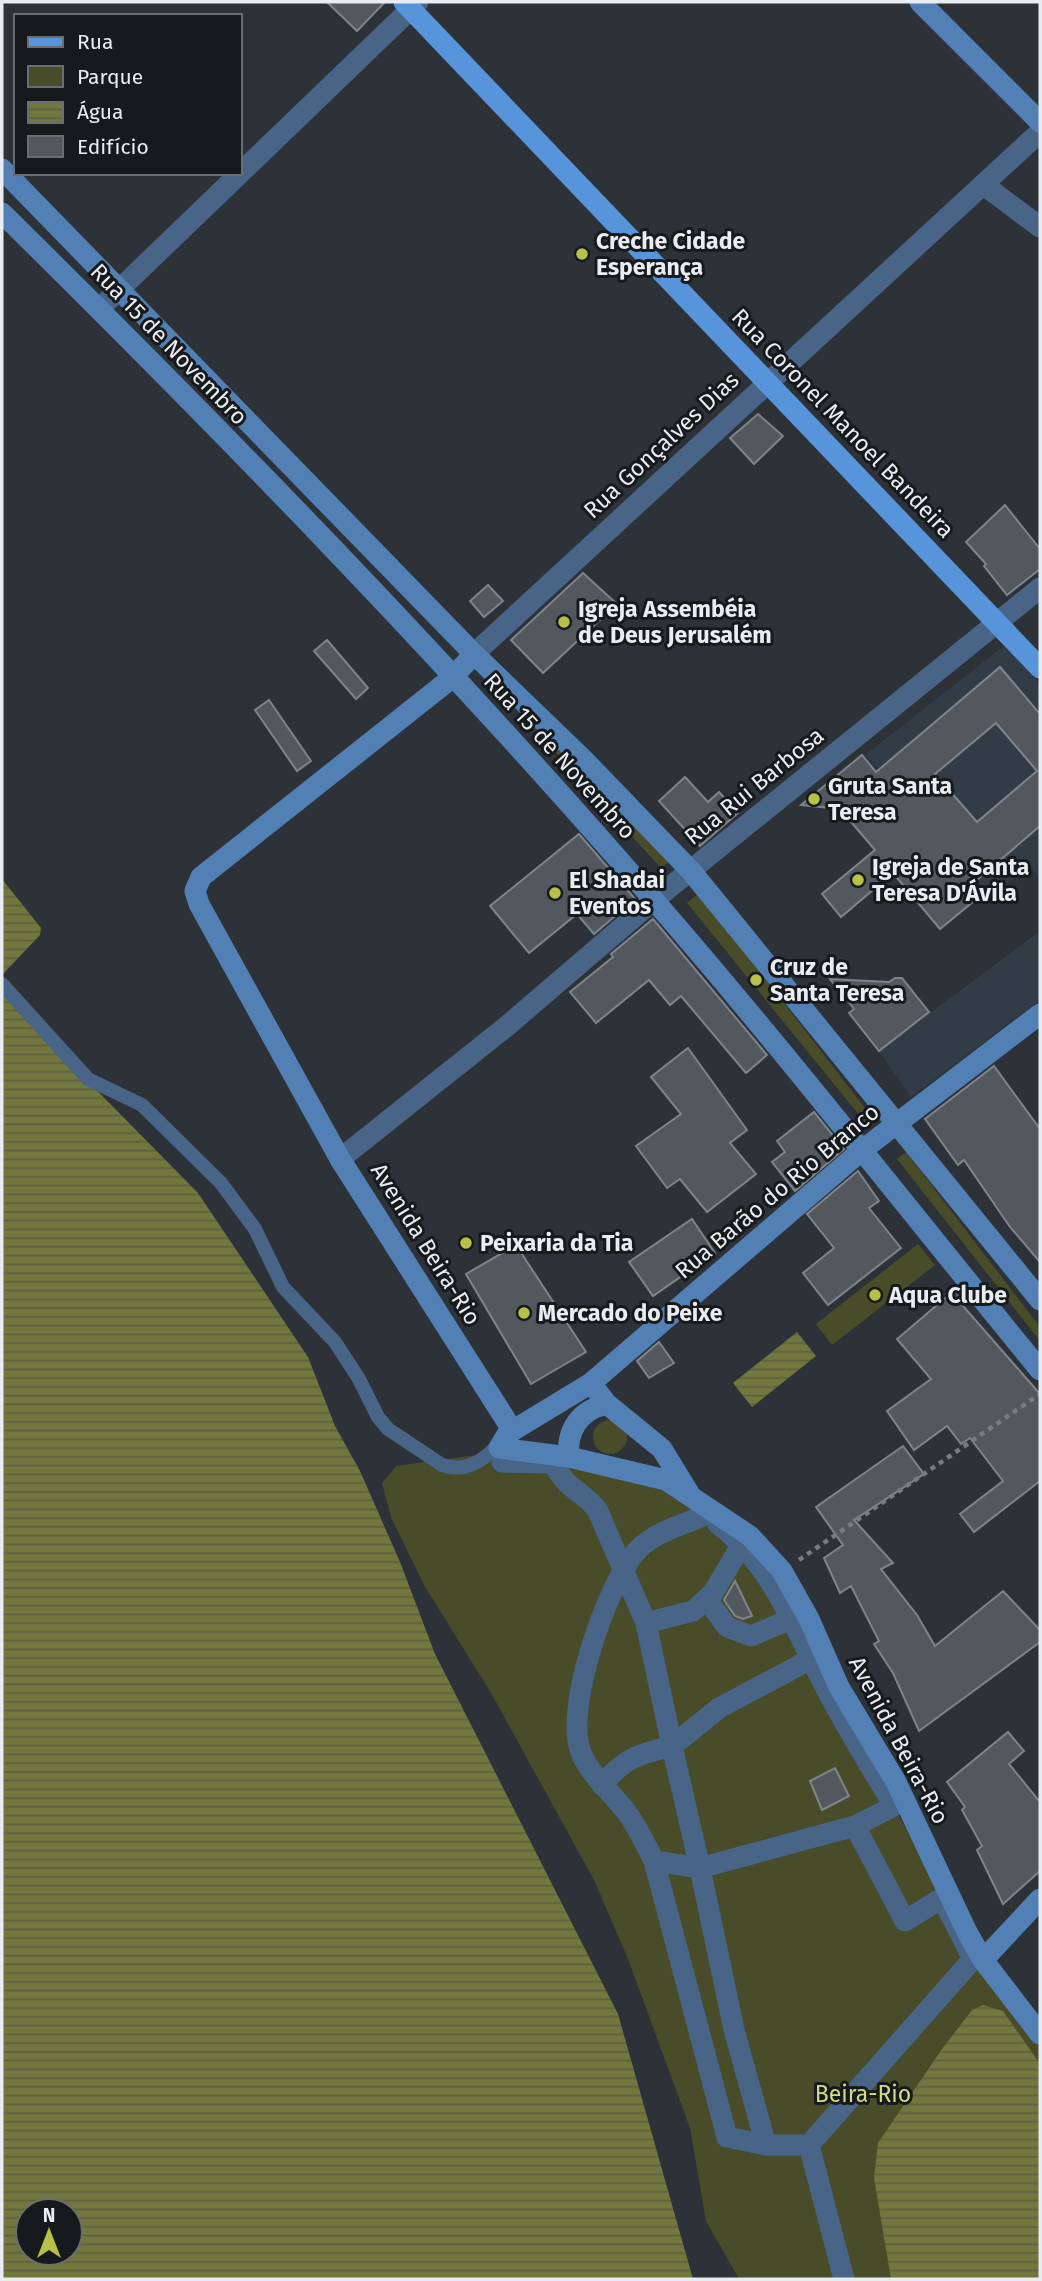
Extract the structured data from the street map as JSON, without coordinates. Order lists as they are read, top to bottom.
{
  "streets": {
    "main road": [
      "Rua 15 de Novembro",
      "Rua Coronel Manoel Bandeira",
      "Rua Barão do Rio Branco",
      "Avenida Beira-Rio"
    ],
    "street": ["Rua Gonçalves Dias", "Rua Rui Barbosa"]
  },
  "crossings": [
    ["Rua 15 de Novembro", "Rua Gonçalves Dias"],
    ["Rua 15 de Novembro", "Rua Rui Barbosa"],
    ["Rua 15 de Novembro", "Rua Barão do Rio Branco"],
    ["Rua 15 de Novembro", "Avenida Beira-Rio"],
    ["Rua Coronel Manoel Bandeira", "Rua Gonçalves Dias"],
    ["Rua Coronel Manoel Bandeira", "Rua Rui Barbosa"],
    ["Rua Rui Barbosa", "Avenida Beira-Rio"],
    ["Rua Barão do Rio Branco", "Avenida Beira-Rio"]
  ],
  "parks": ["Beira-Rio"],
  "places": [
    "Creche Cidade Esperança",
    "Igreja Assembéia de Deus Jerusalém",
    "Gruta Santa Teresa",
    "Igreja de Santa Teresa D'Ávila",
    "El Shadai Eventos",
    "Cruz de Santa Teresa",
    "Peixaria da Tia",
    "Aqua Clube",
    "Mercado do Peixe"
  ],
  "legend": [
    "Rua",
    "Parque",
    "Água",
    "Edifício"
  ],
  "north": "top"
}
